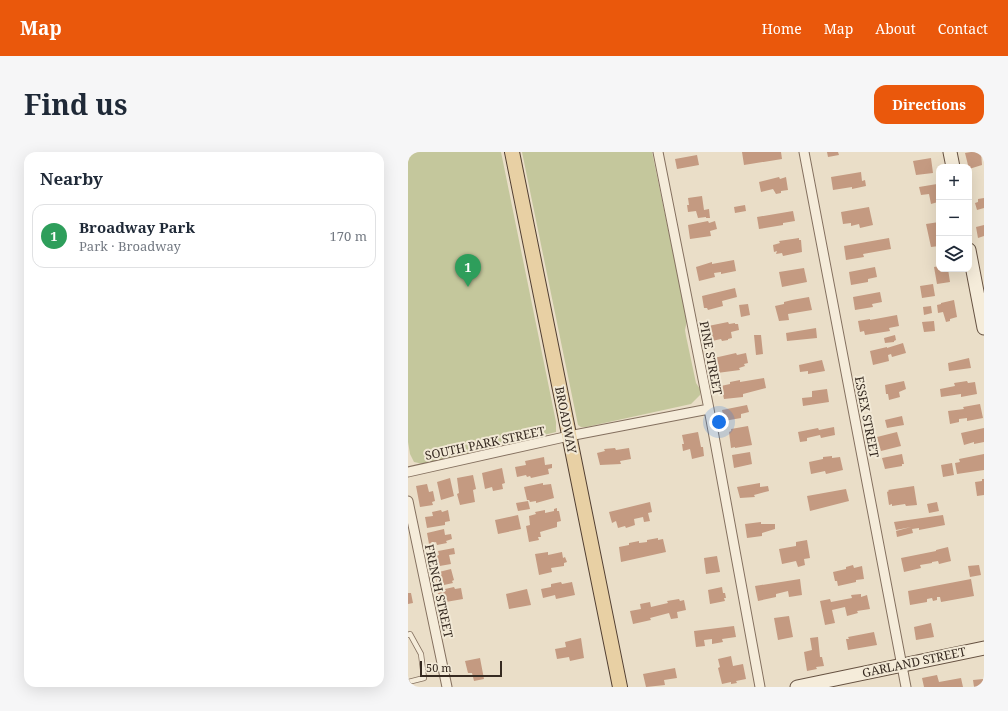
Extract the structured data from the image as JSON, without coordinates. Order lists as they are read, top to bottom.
{
  "streets": {
    "main road": ["BROADWAY"],
    "street": [
      "PINE STREET",
      "ESSEX STREET",
      "SOUTH PARK STREET",
      "FRENCH STREET",
      "GARLAND STREET"
    ]
  },
  "crossings": [
    ["PINE STREET", "SOUTH PARK STREET"],
    ["ESSEX STREET", "GARLAND STREET"],
    ["BROADWAY", "SOUTH PARK STREET"]
  ],
  "scale_bar": "50 m",
  "page": {
    "header": "Map",
    "nav": [
      "Home",
      "Map",
      "About",
      "Contact"
    ],
    "title": "Find us",
    "buttons": "Directions",
    "heading": "Nearby",
    "map_buttons": ["+", "−"],
    "list": [
      {
        "mark": "1",
        "name": "Broadway Park",
        "note": "Park · Broadway",
        "value": "170 m"
      }
    ],
    "pins": "1",
    "scale": "50 m"
  }
}
